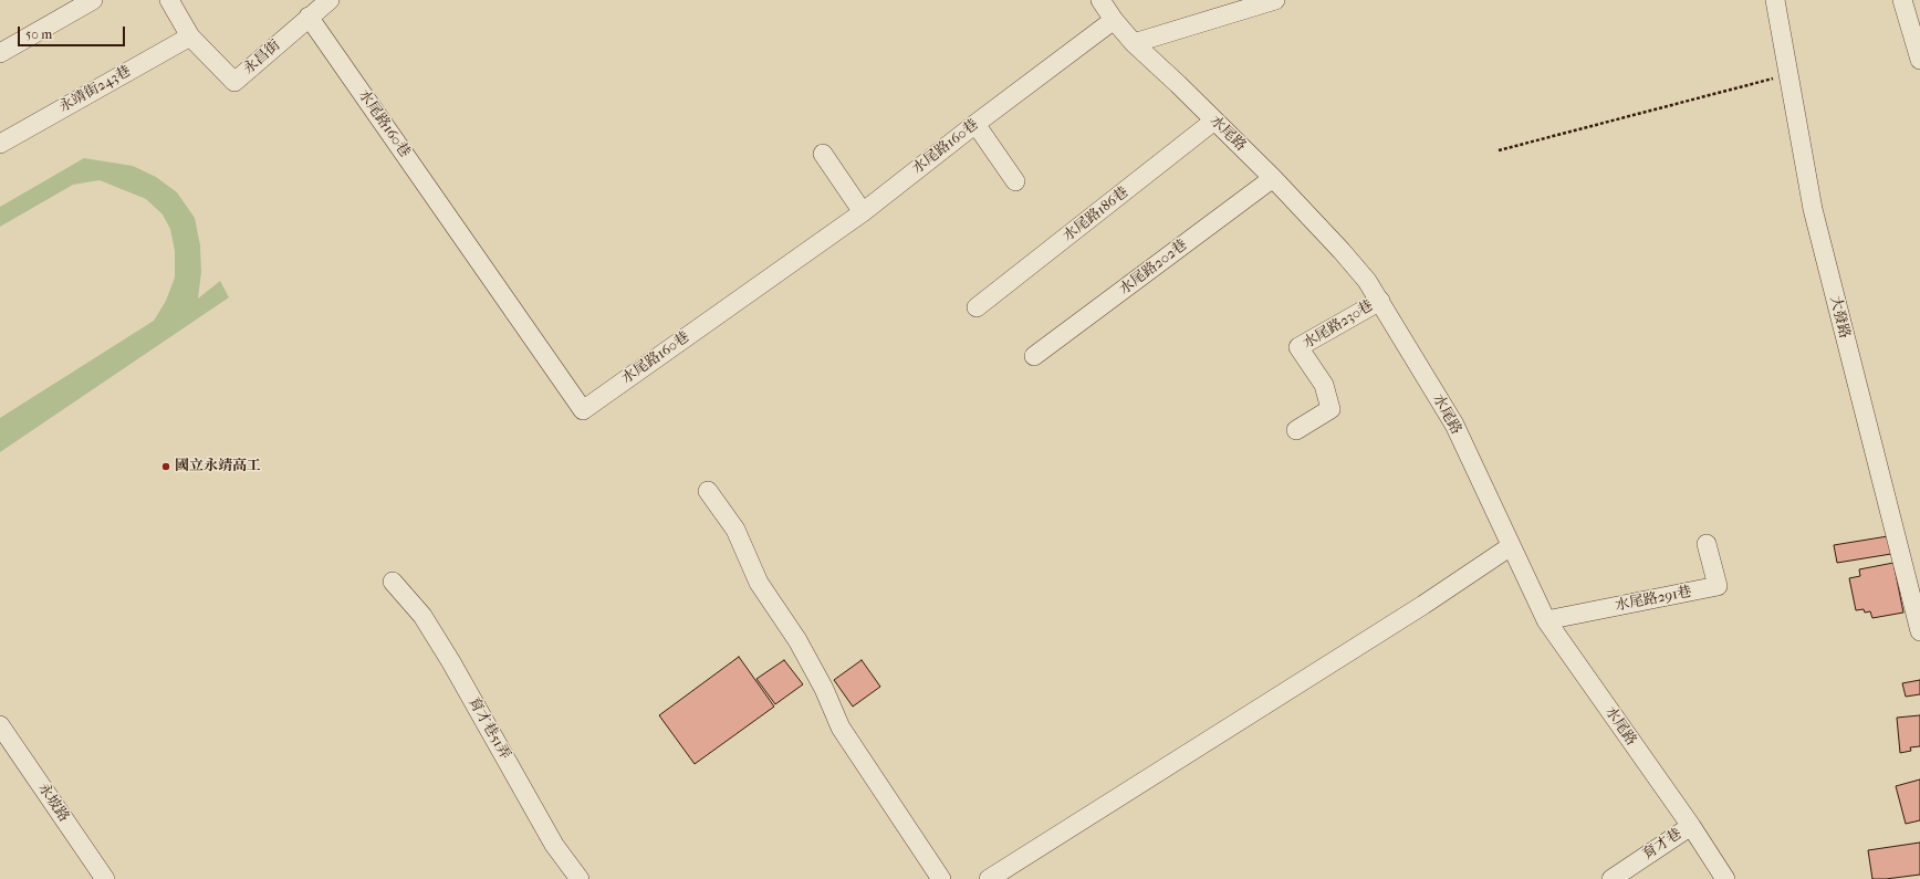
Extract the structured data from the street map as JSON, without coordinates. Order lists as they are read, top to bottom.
{
  "streets": {
    "street": [
      "永昌街",
      "永靖街243巷",
      "水尾路160巷",
      "水尾路",
      "水尾路186巷",
      "水尾路202巷",
      "大發路",
      "水尾路230巷",
      "水尾路291巷",
      "育才巷51弄",
      "永坡路",
      "育才巷"
    ]
  },
  "crossings": [
    ["永昌街", "永靖街243巷"],
    ["永昌街", "水尾路160巷"],
    ["水尾路160巷", "水尾路"],
    ["水尾路", "水尾路186巷"],
    ["水尾路", "水尾路202巷"],
    ["水尾路", "水尾路230巷"],
    ["水尾路", "水尾路291巷"],
    ["水尾路", "育才巷"]
  ],
  "places": ["國立永靖高工"],
  "scale_bar": "50 m"
}
